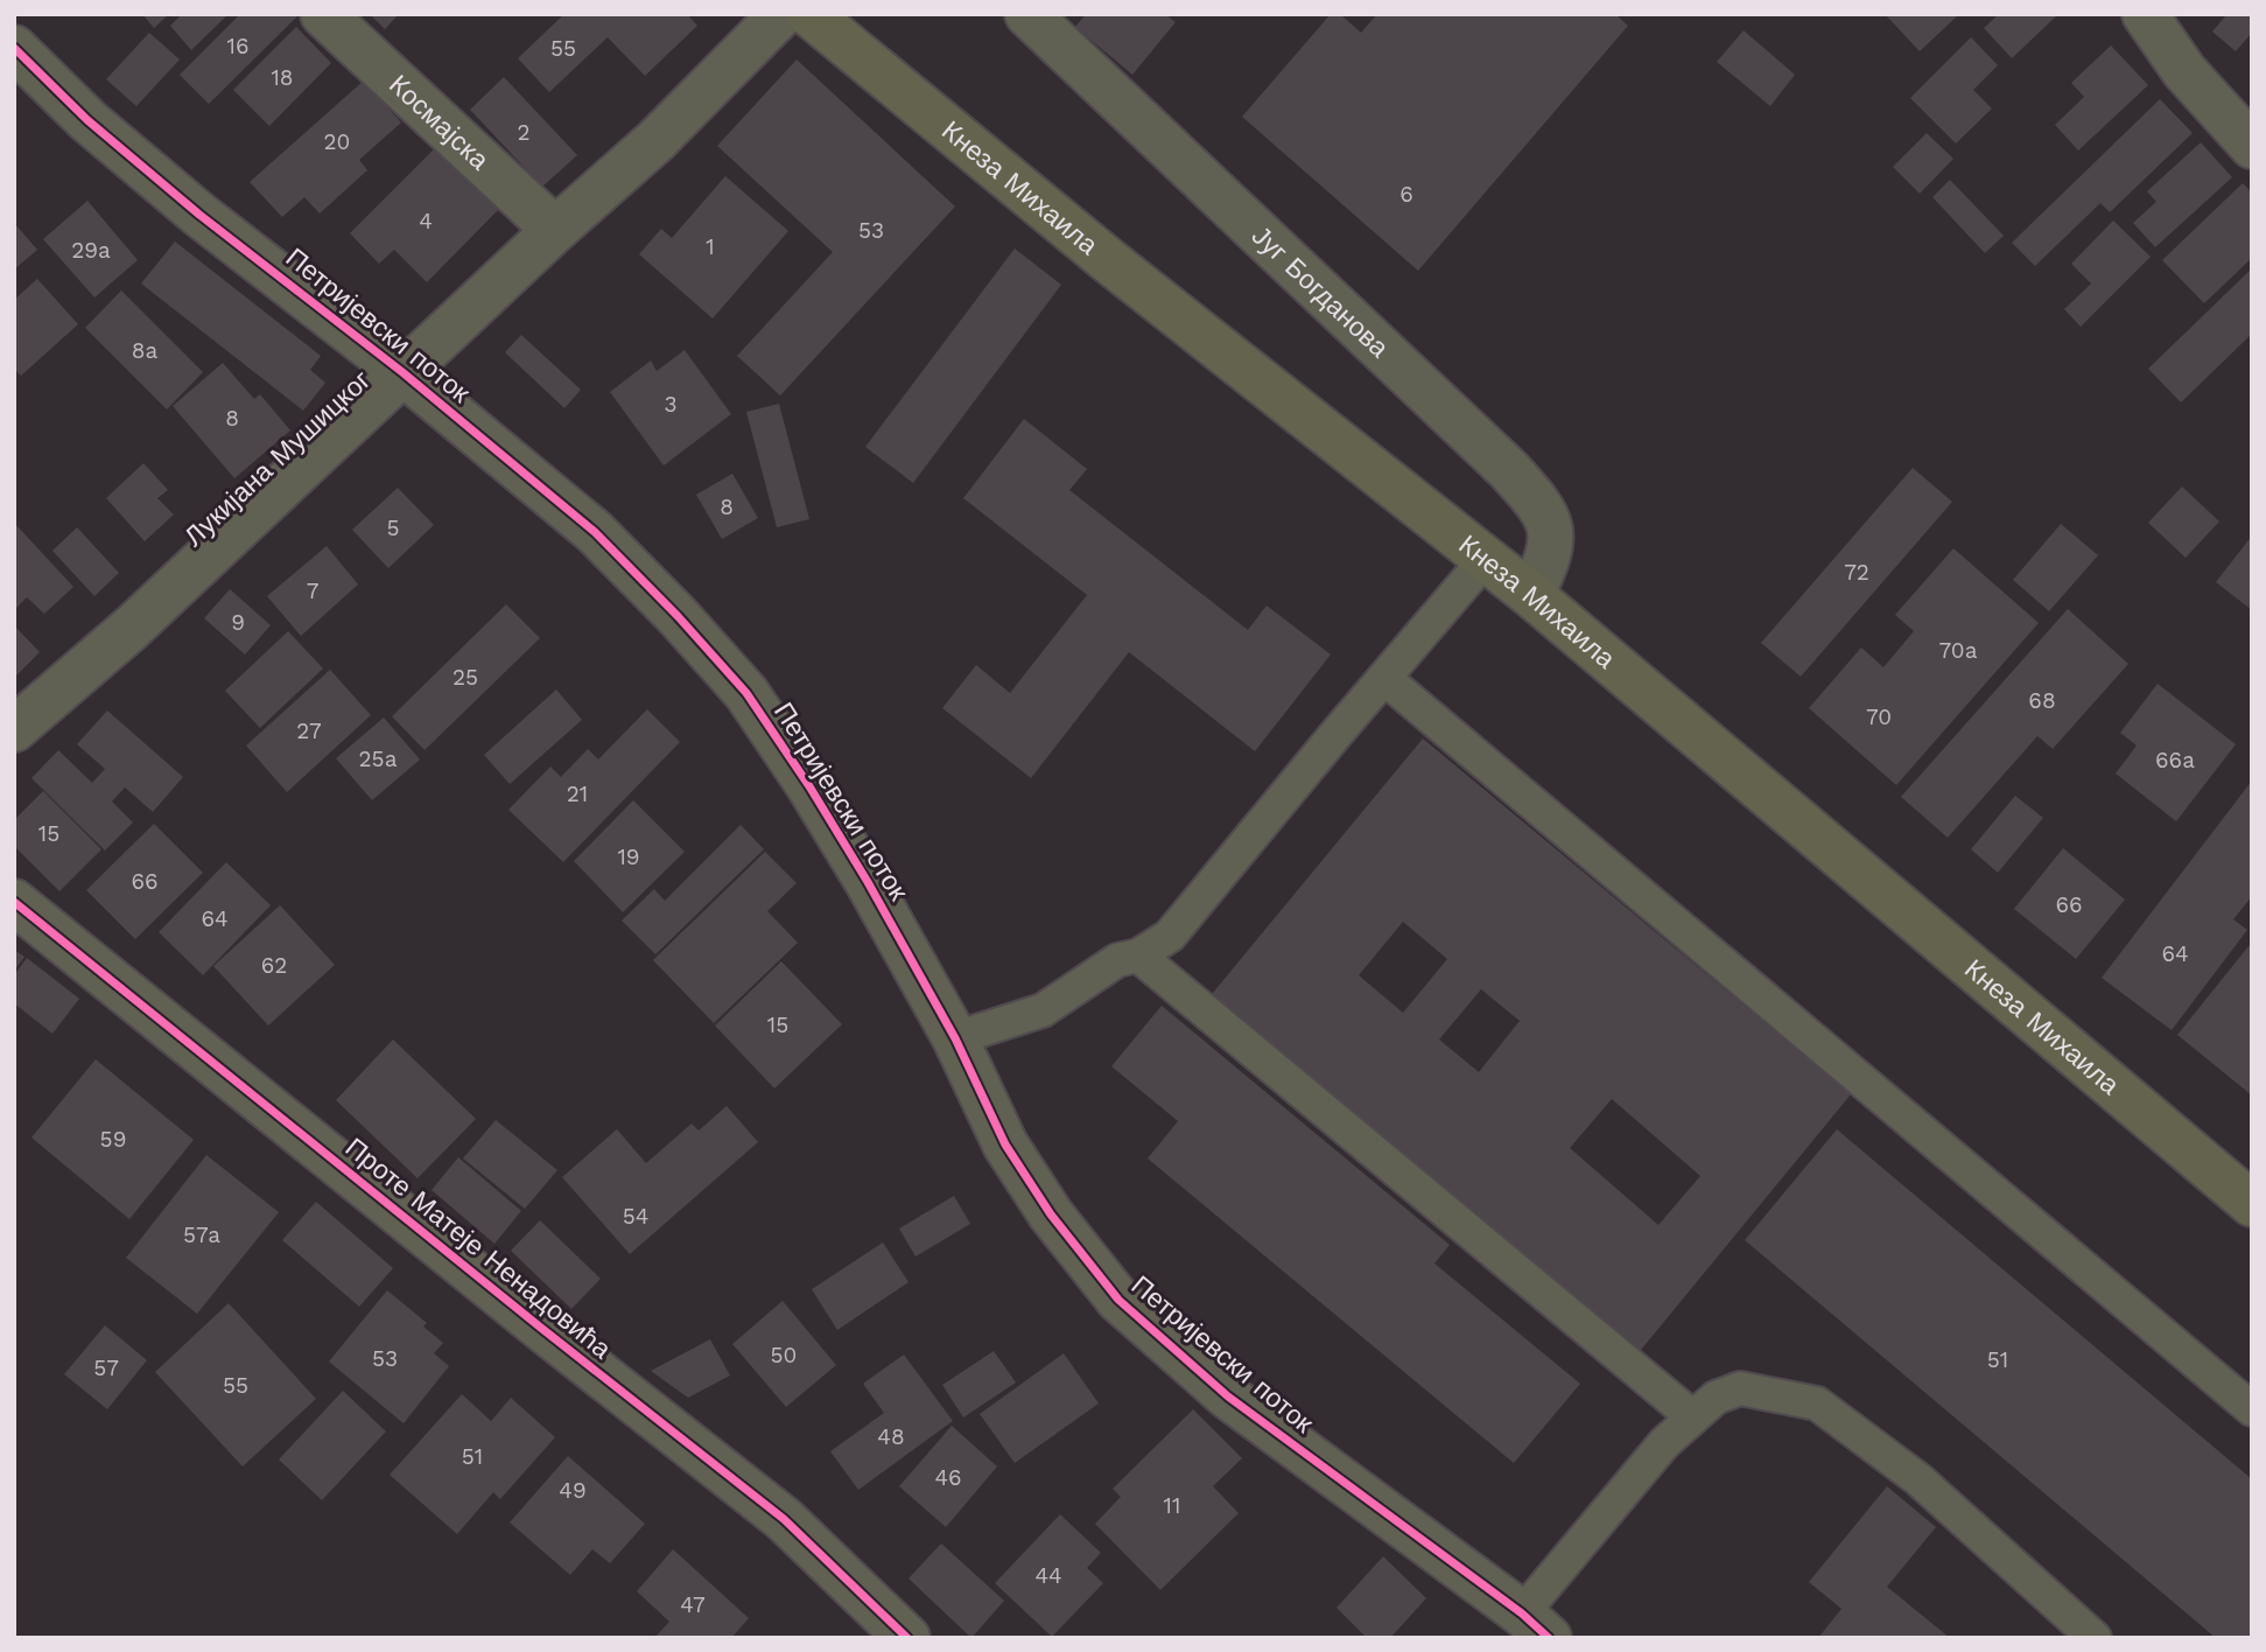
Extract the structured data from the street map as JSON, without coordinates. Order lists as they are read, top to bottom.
{
  "streets": {
    "main road": ["Кнеза Михаила"],
    "street": [
      "Космајска",
      "Југ Богданова",
      "Петријевски поток",
      "Лукијана Мушицког",
      "Проте Матеје Ненадовића"
    ]
  },
  "crossings": [
    ["Космајска", "Лукијана Мушицког"],
    ["Кнеза Михаила", "Југ Богданова"],
    ["Петријевски поток", "Лукијана Мушицког"]
  ],
  "house_numbers": [
    "16",
    "55",
    "18",
    "2",
    "20",
    "6",
    "4",
    "53",
    "1",
    "29a",
    "8a",
    "3",
    "8",
    "8",
    "5",
    "72",
    "7",
    "9",
    "70a",
    "25",
    "68",
    "70",
    "27",
    "25a",
    "66a",
    "21",
    "15",
    "19",
    "66",
    "66",
    "64",
    "64",
    "62",
    "15",
    "59",
    "54",
    "57a",
    "50",
    "53",
    "51",
    "57",
    "55",
    "48",
    "51",
    "46",
    "49",
    "11",
    "44",
    "47"
  ]
}
